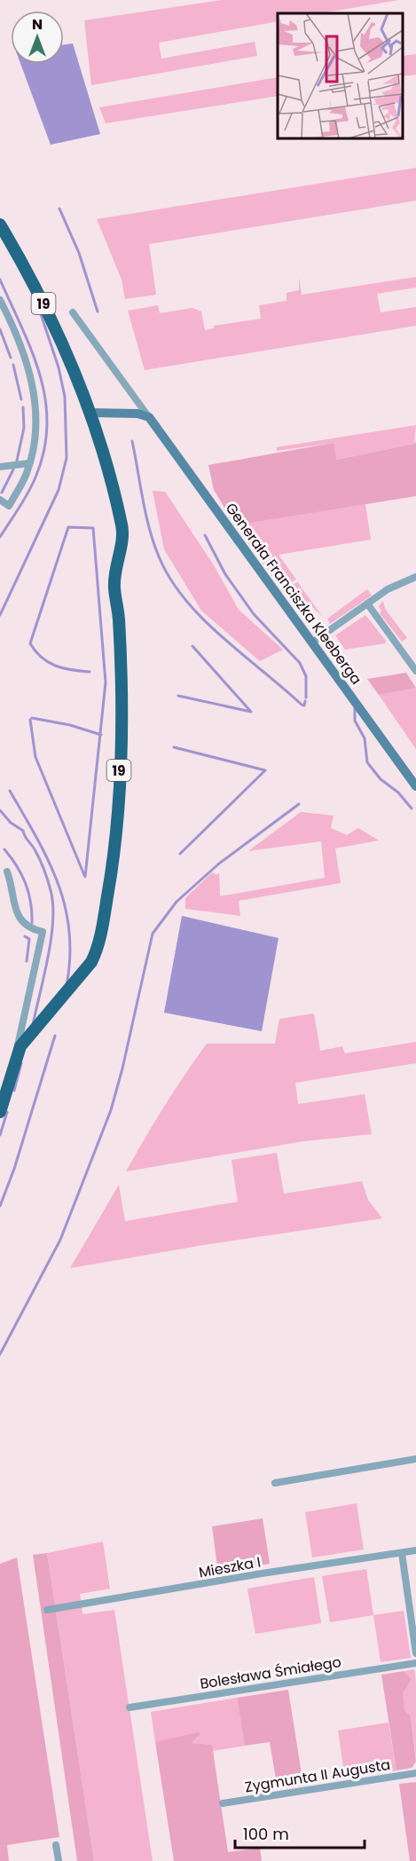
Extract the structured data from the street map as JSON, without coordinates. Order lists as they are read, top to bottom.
{
  "streets": {
    "highway": ["19"],
    "main road": ["Generała Franciszka Kleeberga"],
    "street": ["Mieszka I", "Bolesława Śmiałego", "Zygmunta II Augusta"]
  },
  "scale_bar": "100 m",
  "north": "top"
}
